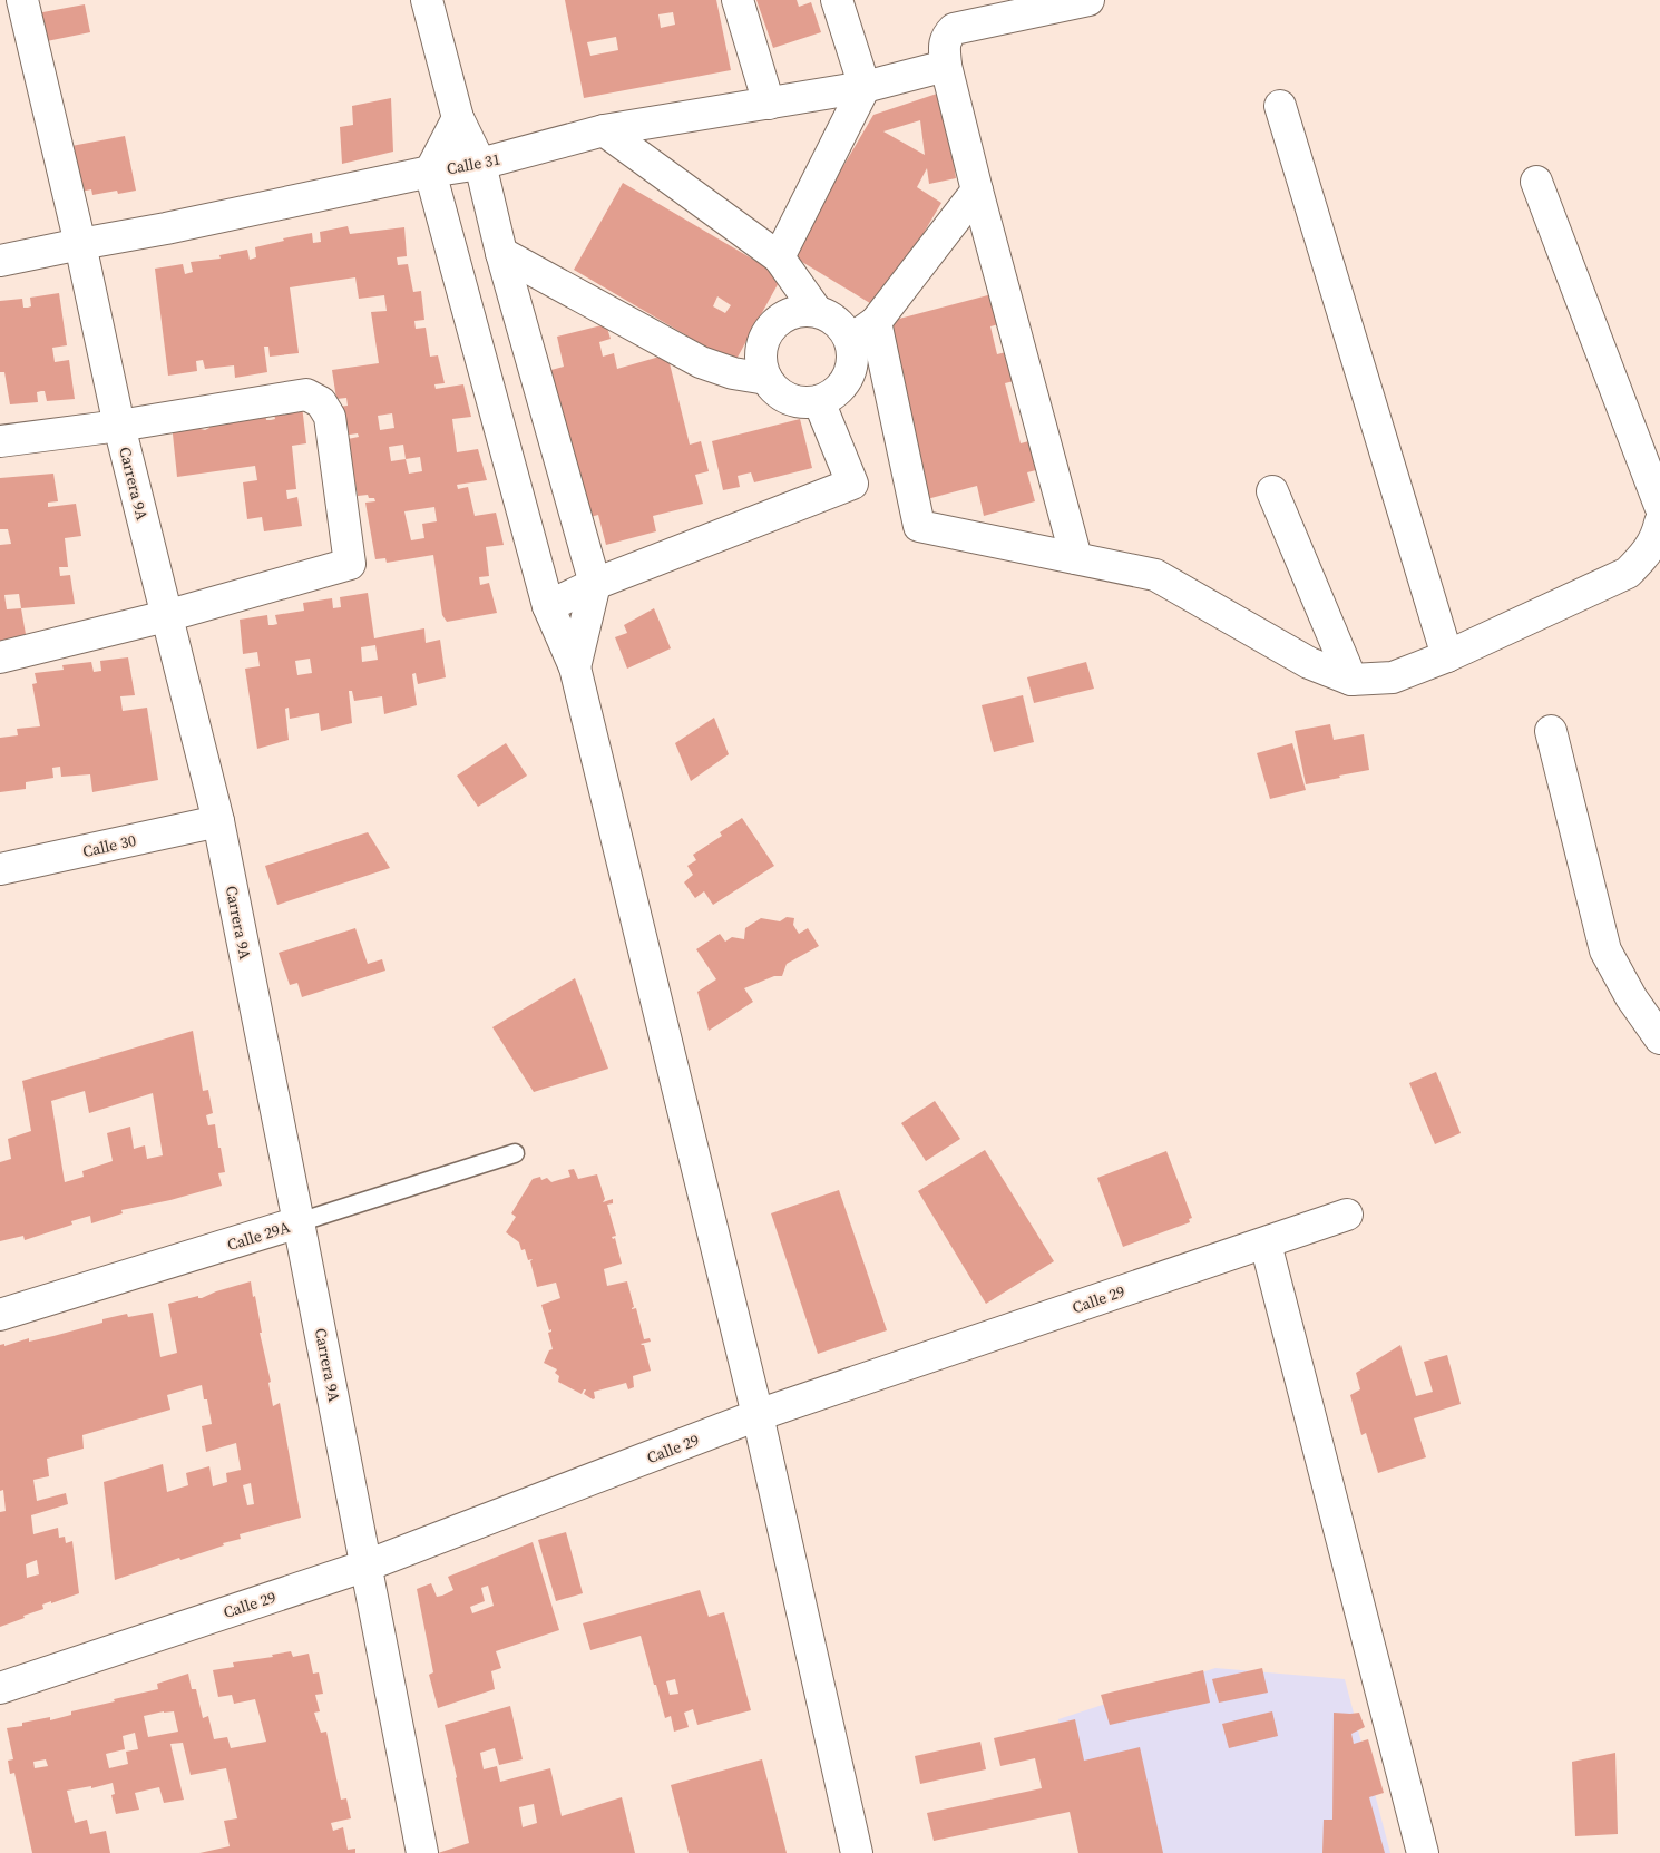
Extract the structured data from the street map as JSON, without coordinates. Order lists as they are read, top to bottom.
{
  "streets": {
    "street": [
      "Calle 31",
      "Carrera 9A",
      "Calle 30",
      "Calle 29A",
      "Calle 29"
    ]
  },
  "crossings": [
    ["Calle 31", "Carrera 9A"],
    ["Carrera 9A", "Calle 30"],
    ["Carrera 9A", "Calle 29A"],
    ["Carrera 9A", "Calle 29"]
  ]
}
